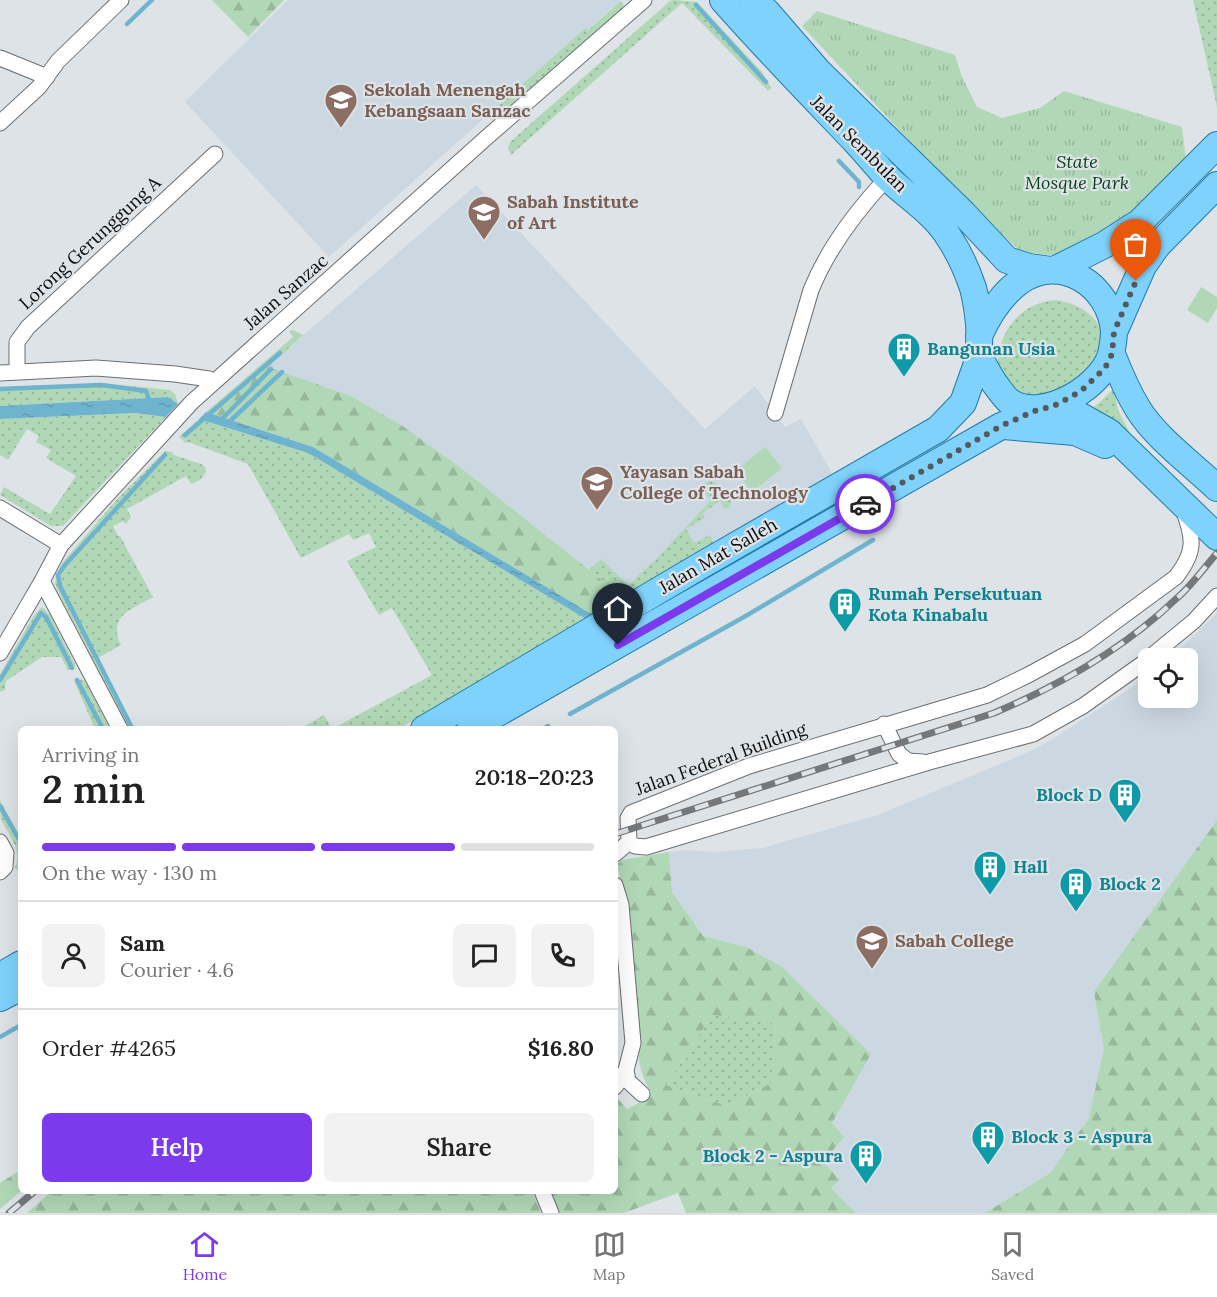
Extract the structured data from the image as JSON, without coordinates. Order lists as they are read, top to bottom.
{
  "streets": {
    "main road": ["Jalan Sembulan", "Jalan Mat Salleh"],
    "street": ["Lorong Gerunggung A", "Jalan Sanzac", "Jalan Federal Building"]
  },
  "crossings": [
    ["Jalan Sembulan", "Jalan Mat Salleh"]
  ],
  "parks": ["State Mosque Park"],
  "places": {
    "school or university": [
      "Sekolah Menengah Kebangsaan Sanzac",
      "Sabah Institute of Art",
      "Yayasan Sabah College of Technology",
      "Sabah College"
    ],
    "building": [
      "Bangunan Usia",
      "Rumah Persekutuan Kota Kinabalu",
      "Block D",
      "Hall",
      "Block 2",
      "Block 3 - Aspura",
      "Block 2 - Aspura"
    ]
  },
  "page": {
    "heading": ["2 min", "Arriving in", "20:18–20:23"],
    "panel": [
      "Sam",
      "Courier · 4.6",
      "Order #4265",
      "$16.80"
    ],
    "bar": "On the way · 130 m",
    "buttons": ["Help", "Share"],
    "tabs": ["Home", "Map", "Saved"]
  }
}
